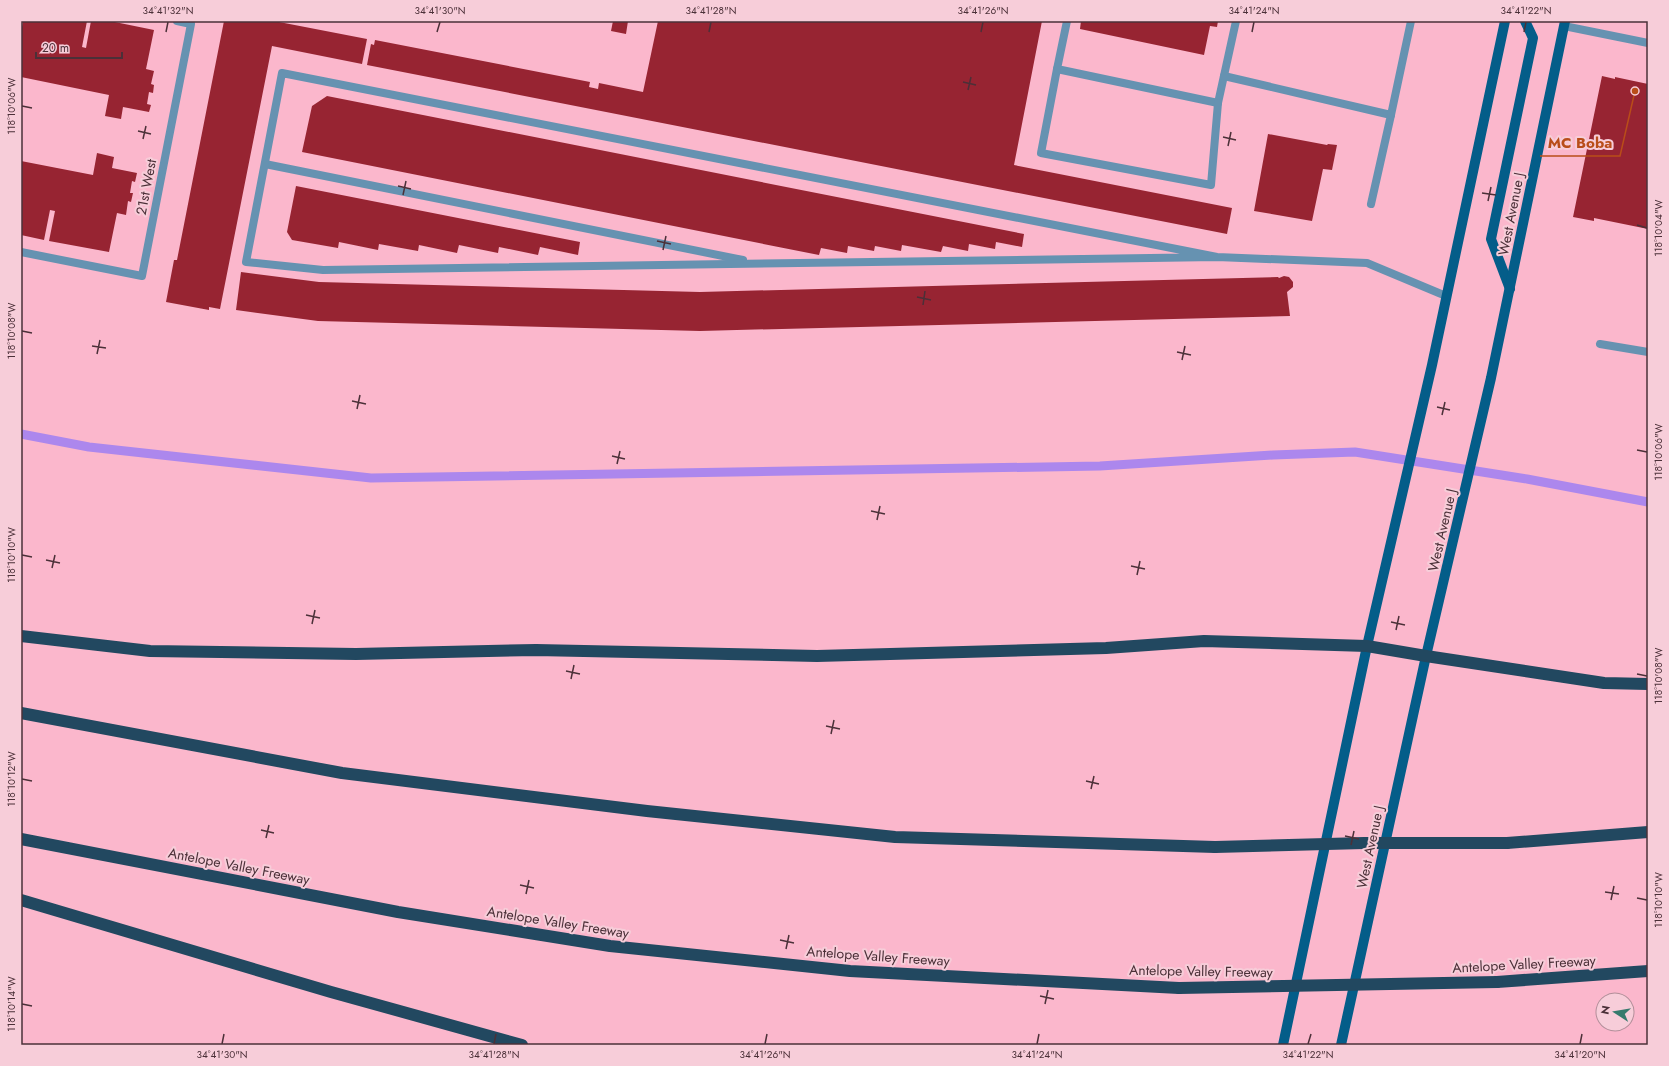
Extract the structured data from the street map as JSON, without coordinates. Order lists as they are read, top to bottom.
{
  "streets": {
    "highway": ["Antelope Valley Freeway"],
    "main road": ["West Avenue J"],
    "street": ["21st West"]
  },
  "places": ["MC Boba"],
  "scale_bar": "20 m",
  "north": "left",
  "coordinates": [
    "34°41'32\"N",
    "34°41'30\"N",
    "34°41'28\"N",
    "34°41'26\"N",
    "34°41'24\"N",
    "34°41'22\"N",
    "118°10'06\"W",
    "118°10'04\"W",
    "118°10'08\"W",
    "118°10'10\"W",
    "118°10'12\"W",
    "118°10'14\"W",
    "34°41'20\"N"
  ]
}
